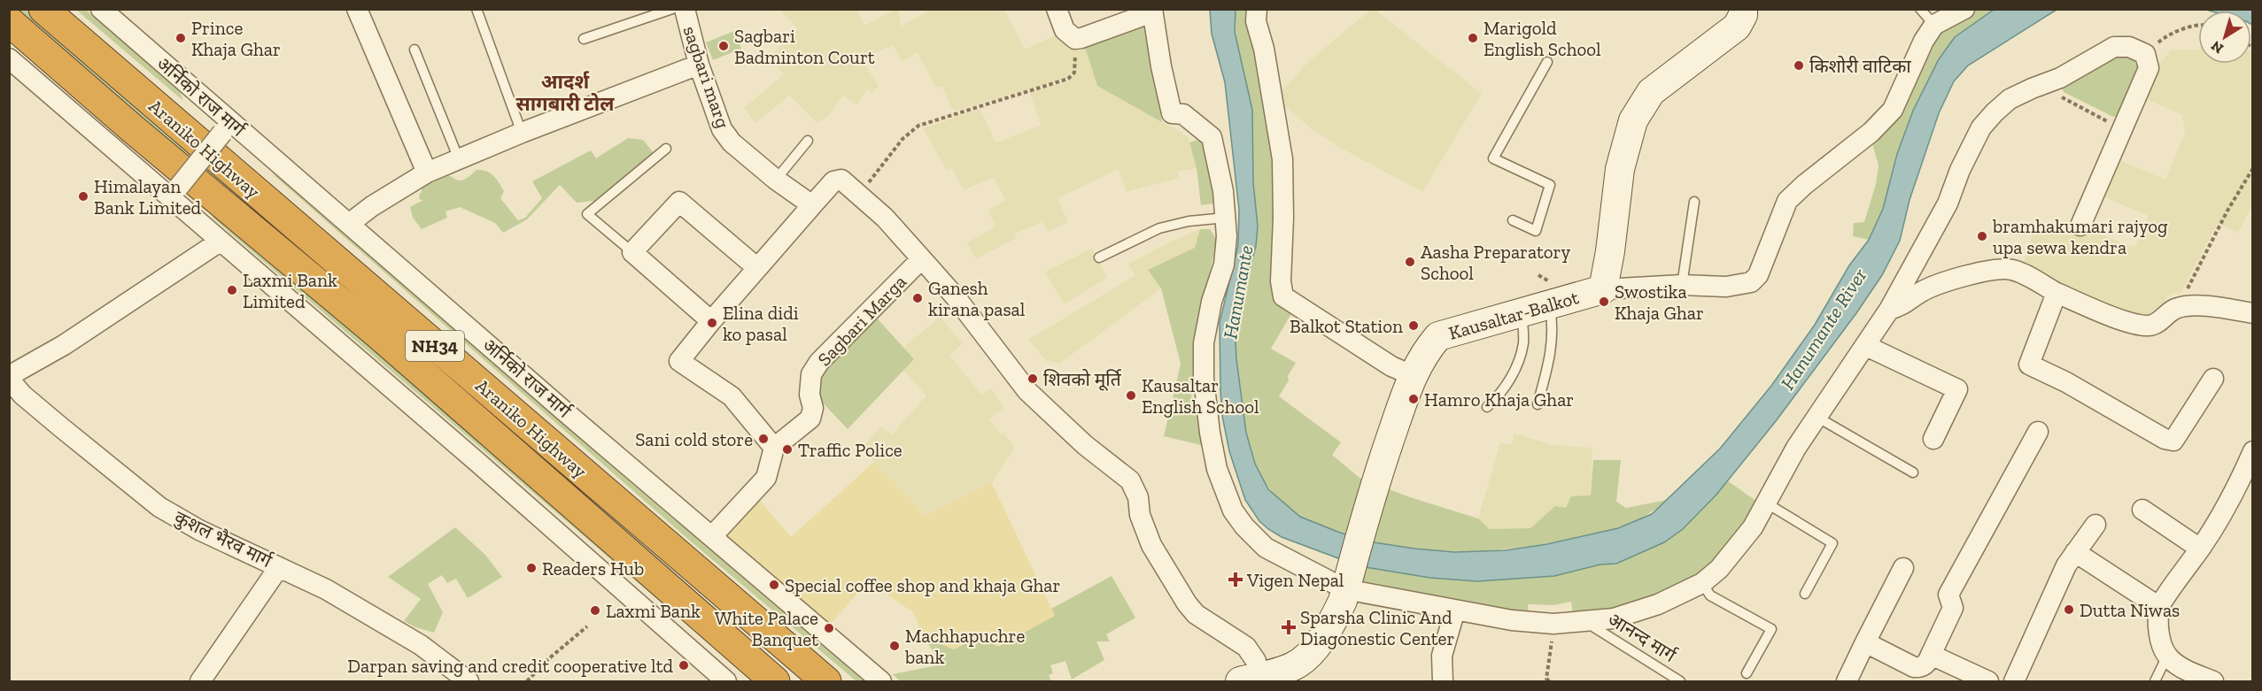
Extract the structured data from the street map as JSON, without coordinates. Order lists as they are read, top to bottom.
{
  "streets": {
    "highway": ["Araniko Highway", "NH34"],
    "main road": ["Kausaltar-Balkot"],
    "street": [
      "sagbari marg",
      "अर्निको राज मार्ग",
      "Sagbari Marga",
      "कुशल‌ भैरव मार्ग"
    ],
    "lane": ["आनन्द मार्ग"]
  },
  "districts": ["आदर्श सागबारी टोल"],
  "water": ["Hanumante", "Hanumante River"],
  "places": {
    "other": [
      "Prince Khaja Ghar",
      "Marigold English School",
      "Sagbari Badminton Court",
      "किशोरी वाटिका",
      "Himalayan Bank Limited",
      "bramhakumari rajyog upa sewa kendra",
      "Aasha Preparatory School",
      "Laxmi Bank Limited",
      "Ganesh kirana pasal",
      "Swostika Khaja Ghar",
      "Elina didi ko pasal",
      "Balkot Station",
      "शिवको मूर्ति",
      "Kausaltar English School",
      "Hamro Khaja Ghar",
      "Sani cold store",
      "Traffic Police",
      "Readers Hub",
      "Special coffee shop and khaja Ghar",
      "Dutta Niwas",
      "Laxmi Bank",
      "White Palace Banquet",
      "Machhapuchre bank",
      "Darpan saving and credit cooperative ltd"
    ],
    "health": ["Vigen Nepal", "Sparsha Clinic And Diagonestic Center"]
  },
  "north": "bottom left"
}
